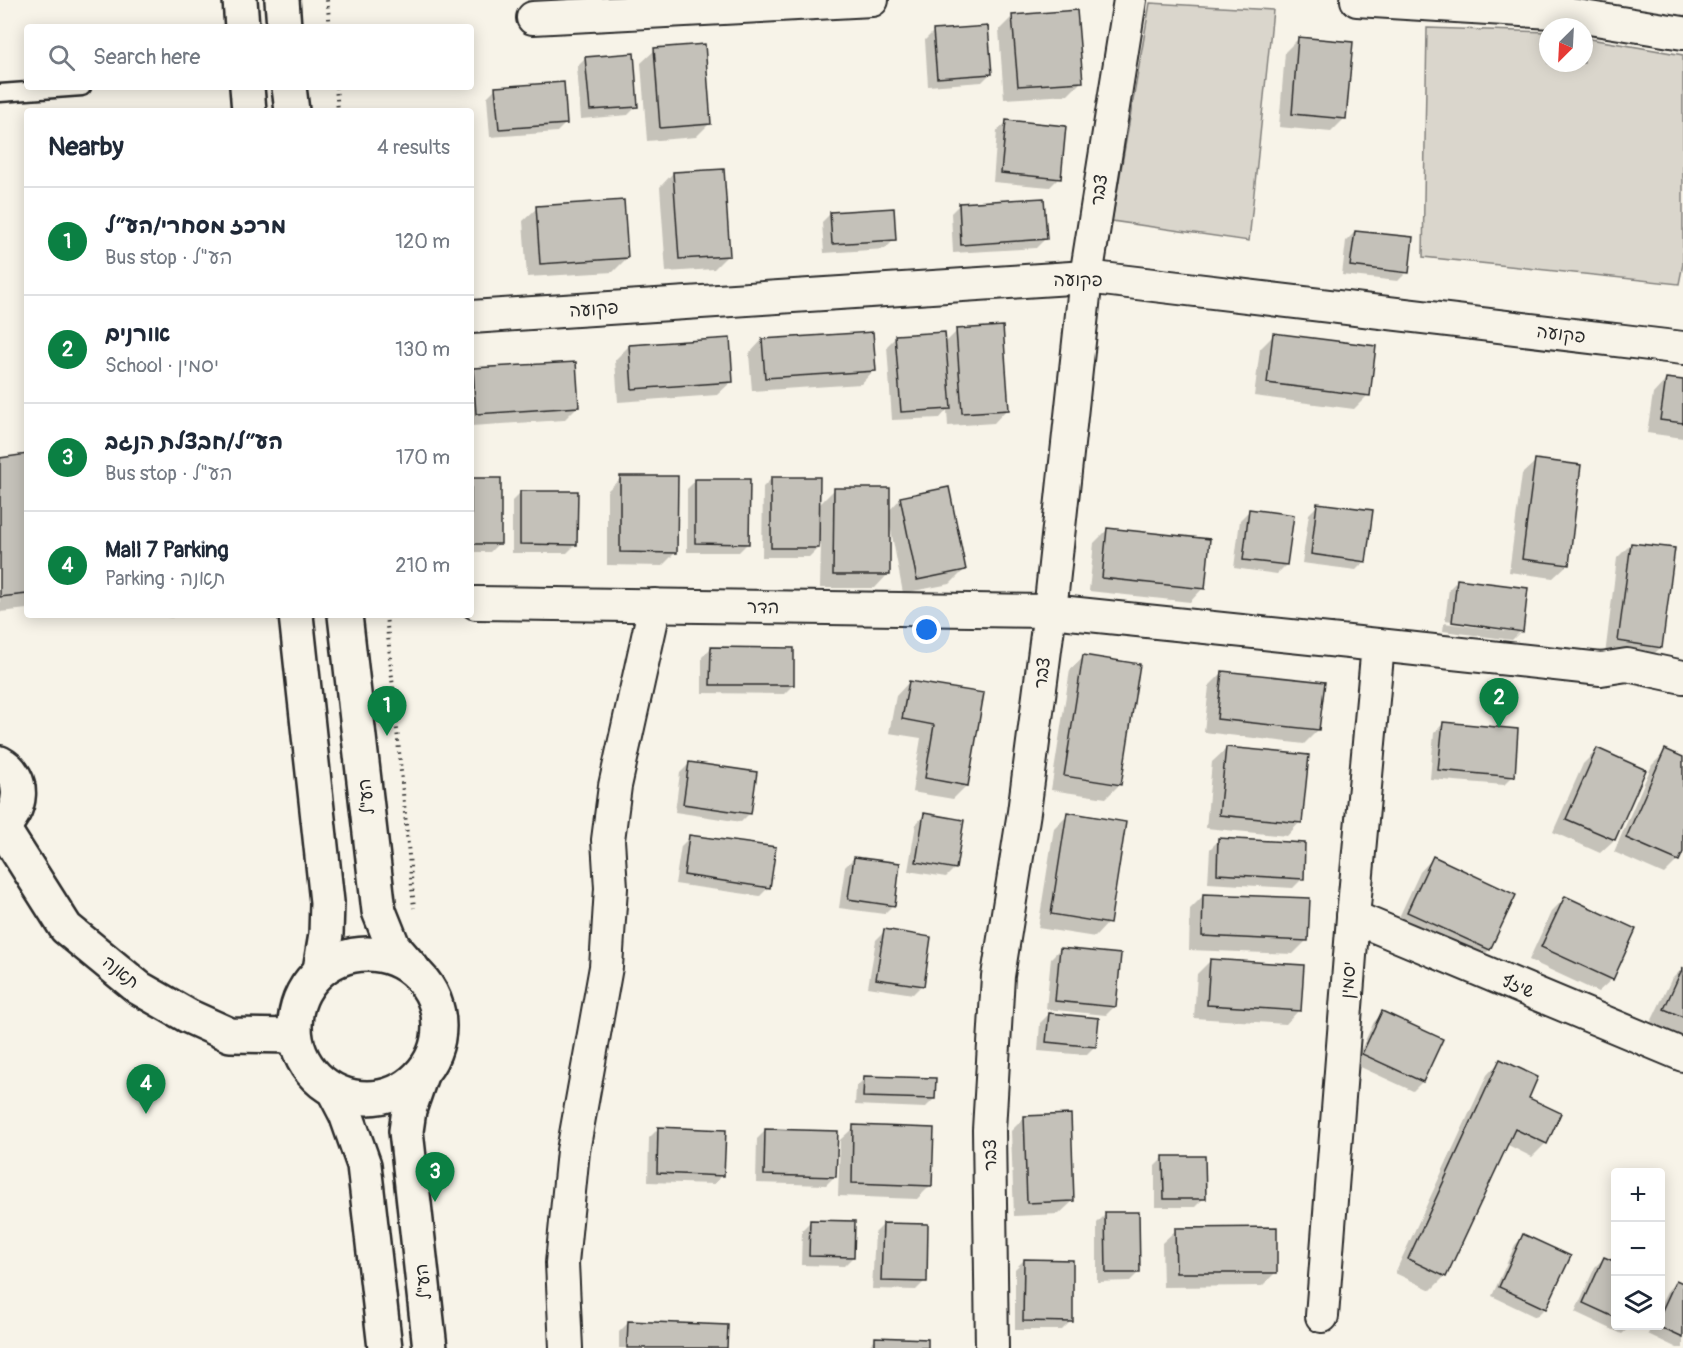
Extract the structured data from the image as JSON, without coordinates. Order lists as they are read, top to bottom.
{
  "streets": {
    "street": [
      "צבר",
      "פקועה",
      "הדר",
      "הע\"ל",
      "תאנה",
      "יסמין",
      "שיזף"
    ]
  },
  "crossings": [
    ["צבר", "פקועה"],
    ["צבר", "הדר"],
    ["הע\"ל", "תאנה"],
    ["יסמין", "שיזף"]
  ],
  "north": "bottom left",
  "page": {
    "search": "Search here",
    "heading": ["Nearby", "4 results"],
    "list": [
      {
        "mark": "1",
        "name": "מרכז מסחרי/הע״ל",
        "note": "Bus stop · הע\"ל",
        "value": "120 m"
      },
      {
        "mark": "2",
        "name": "אורנים",
        "note": "School · יסמין",
        "value": "130 m"
      },
      {
        "mark": "3",
        "name": "הע״ל/חבצלת הנגב",
        "note": "Bus stop · הע\"ל",
        "value": "170 m"
      },
      {
        "mark": "4",
        "name": "Mall 7 Parking",
        "note": "Parking · תאנה",
        "value": "210 m"
      }
    ],
    "pins": [
      "2",
      "1",
      "4",
      "3"
    ],
    "map_buttons": ["+", "−"]
  }
}
